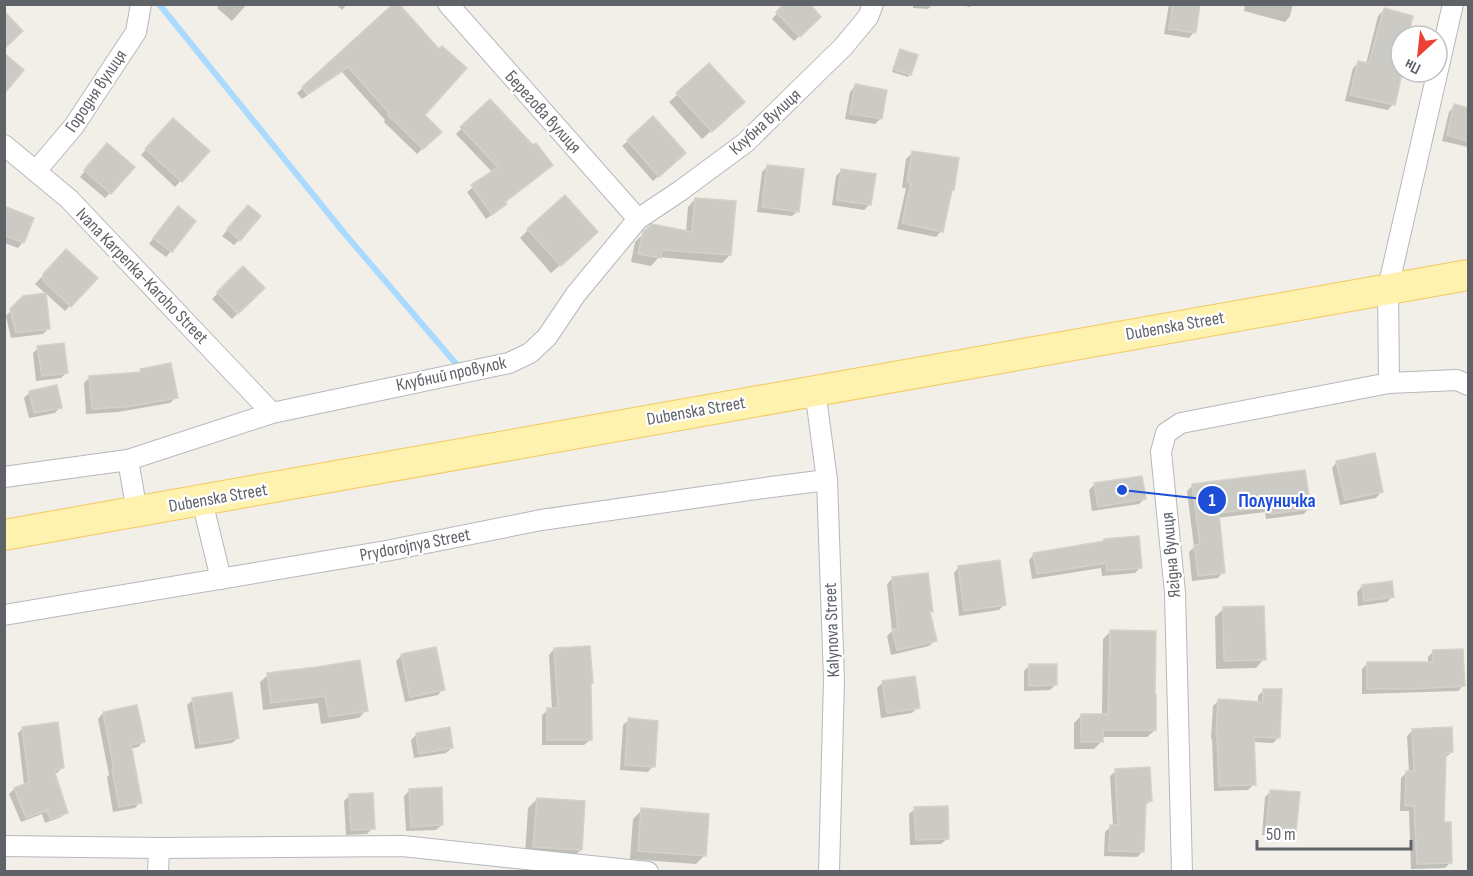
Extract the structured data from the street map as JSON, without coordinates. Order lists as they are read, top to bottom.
{
  "streets": {
    "main road": ["Dubenska Street"],
    "street": [
      "Городня вулиця",
      "Берегова вулиця",
      "Клубна вулиця",
      "Ivana Karpenka-Karoho Street",
      "Клубний провулок",
      "Prydorojnya Street",
      "Ягідна вулиця",
      "Kalynova Street"
    ]
  },
  "crossings": [
    ["Городня вулиця", "Ivana Karpenka-Karoho Street"],
    ["Берегова вулиця", "Клубна вулиця"],
    ["Берегова вулиця", "Клубний провулок"],
    ["Клубна вулиця", "Клубний провулок"],
    ["Ivana Karpenka-Karoho Street", "Клубний провулок"],
    ["Dubenska Street", "Kalynova Street"],
    ["Prydorojnya Street", "Kalynova Street"]
  ],
  "places": ["Полуничка"],
  "scale_bar": "50 m",
  "north": "bottom left"
}
